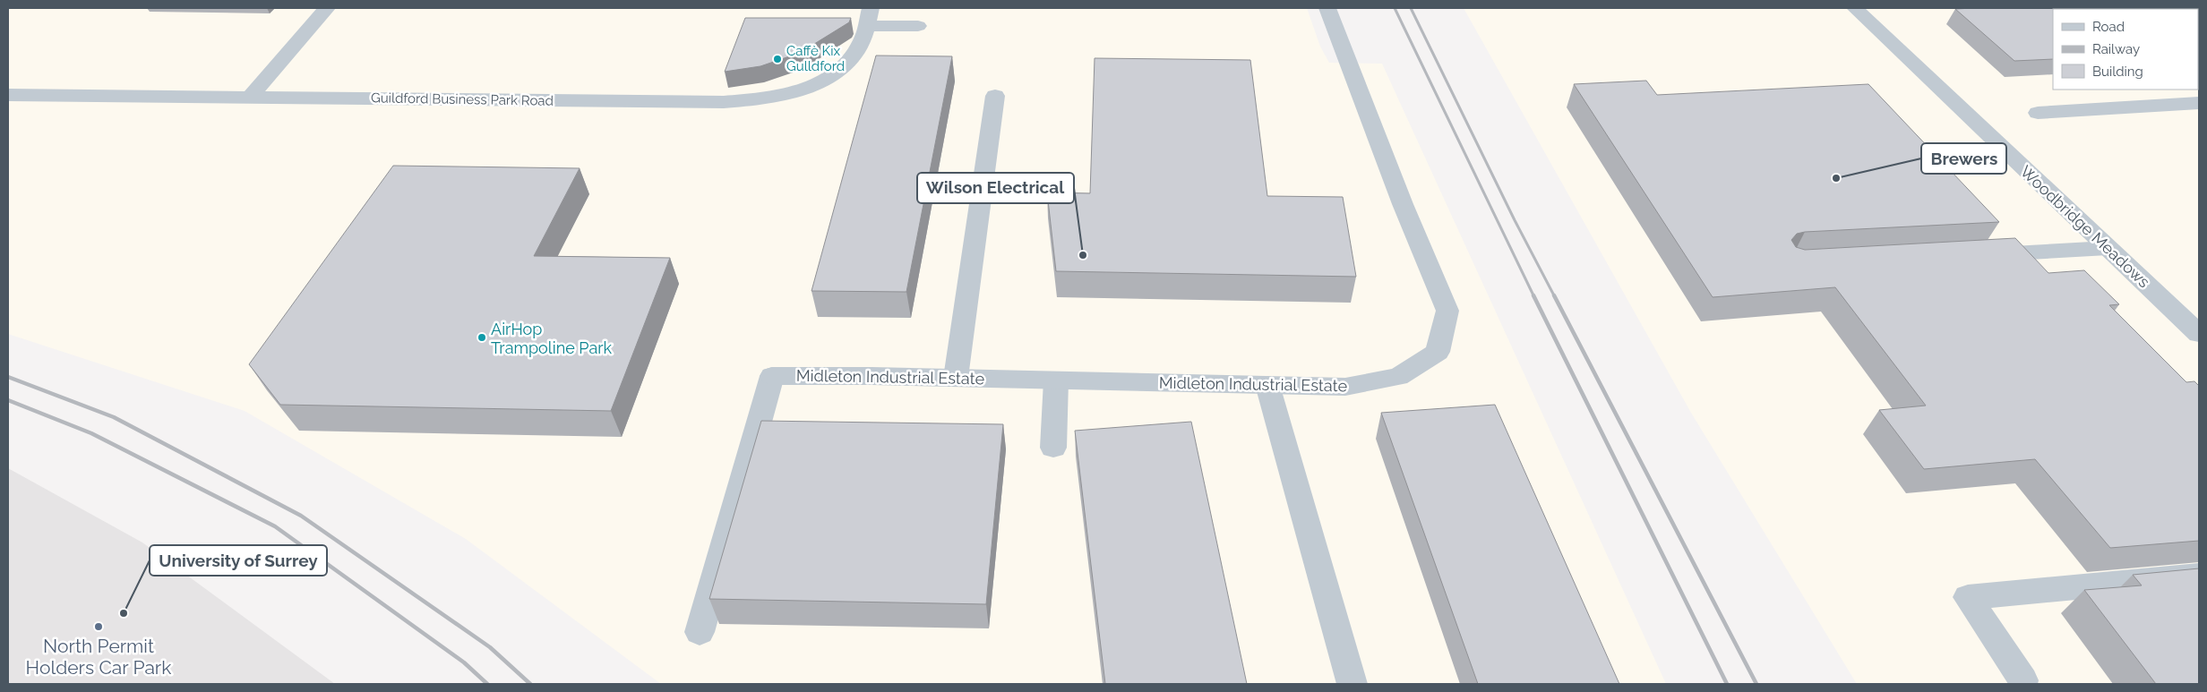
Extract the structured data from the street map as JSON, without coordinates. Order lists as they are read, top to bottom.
{
  "streets": {
    "street": ["Guildford Business Park Road", "Woodbridge Meadows", "Midleton Industrial Estate"]
  },
  "places": [
    "Caffè Kix Gulldford",
    "Brewers",
    "Wilson Electrical",
    "AirHop Trampoline Park",
    "University of Surrey",
    "North Permit Holders Car Park"
  ],
  "legend": ["Road", "Railway", "Building"]
}
